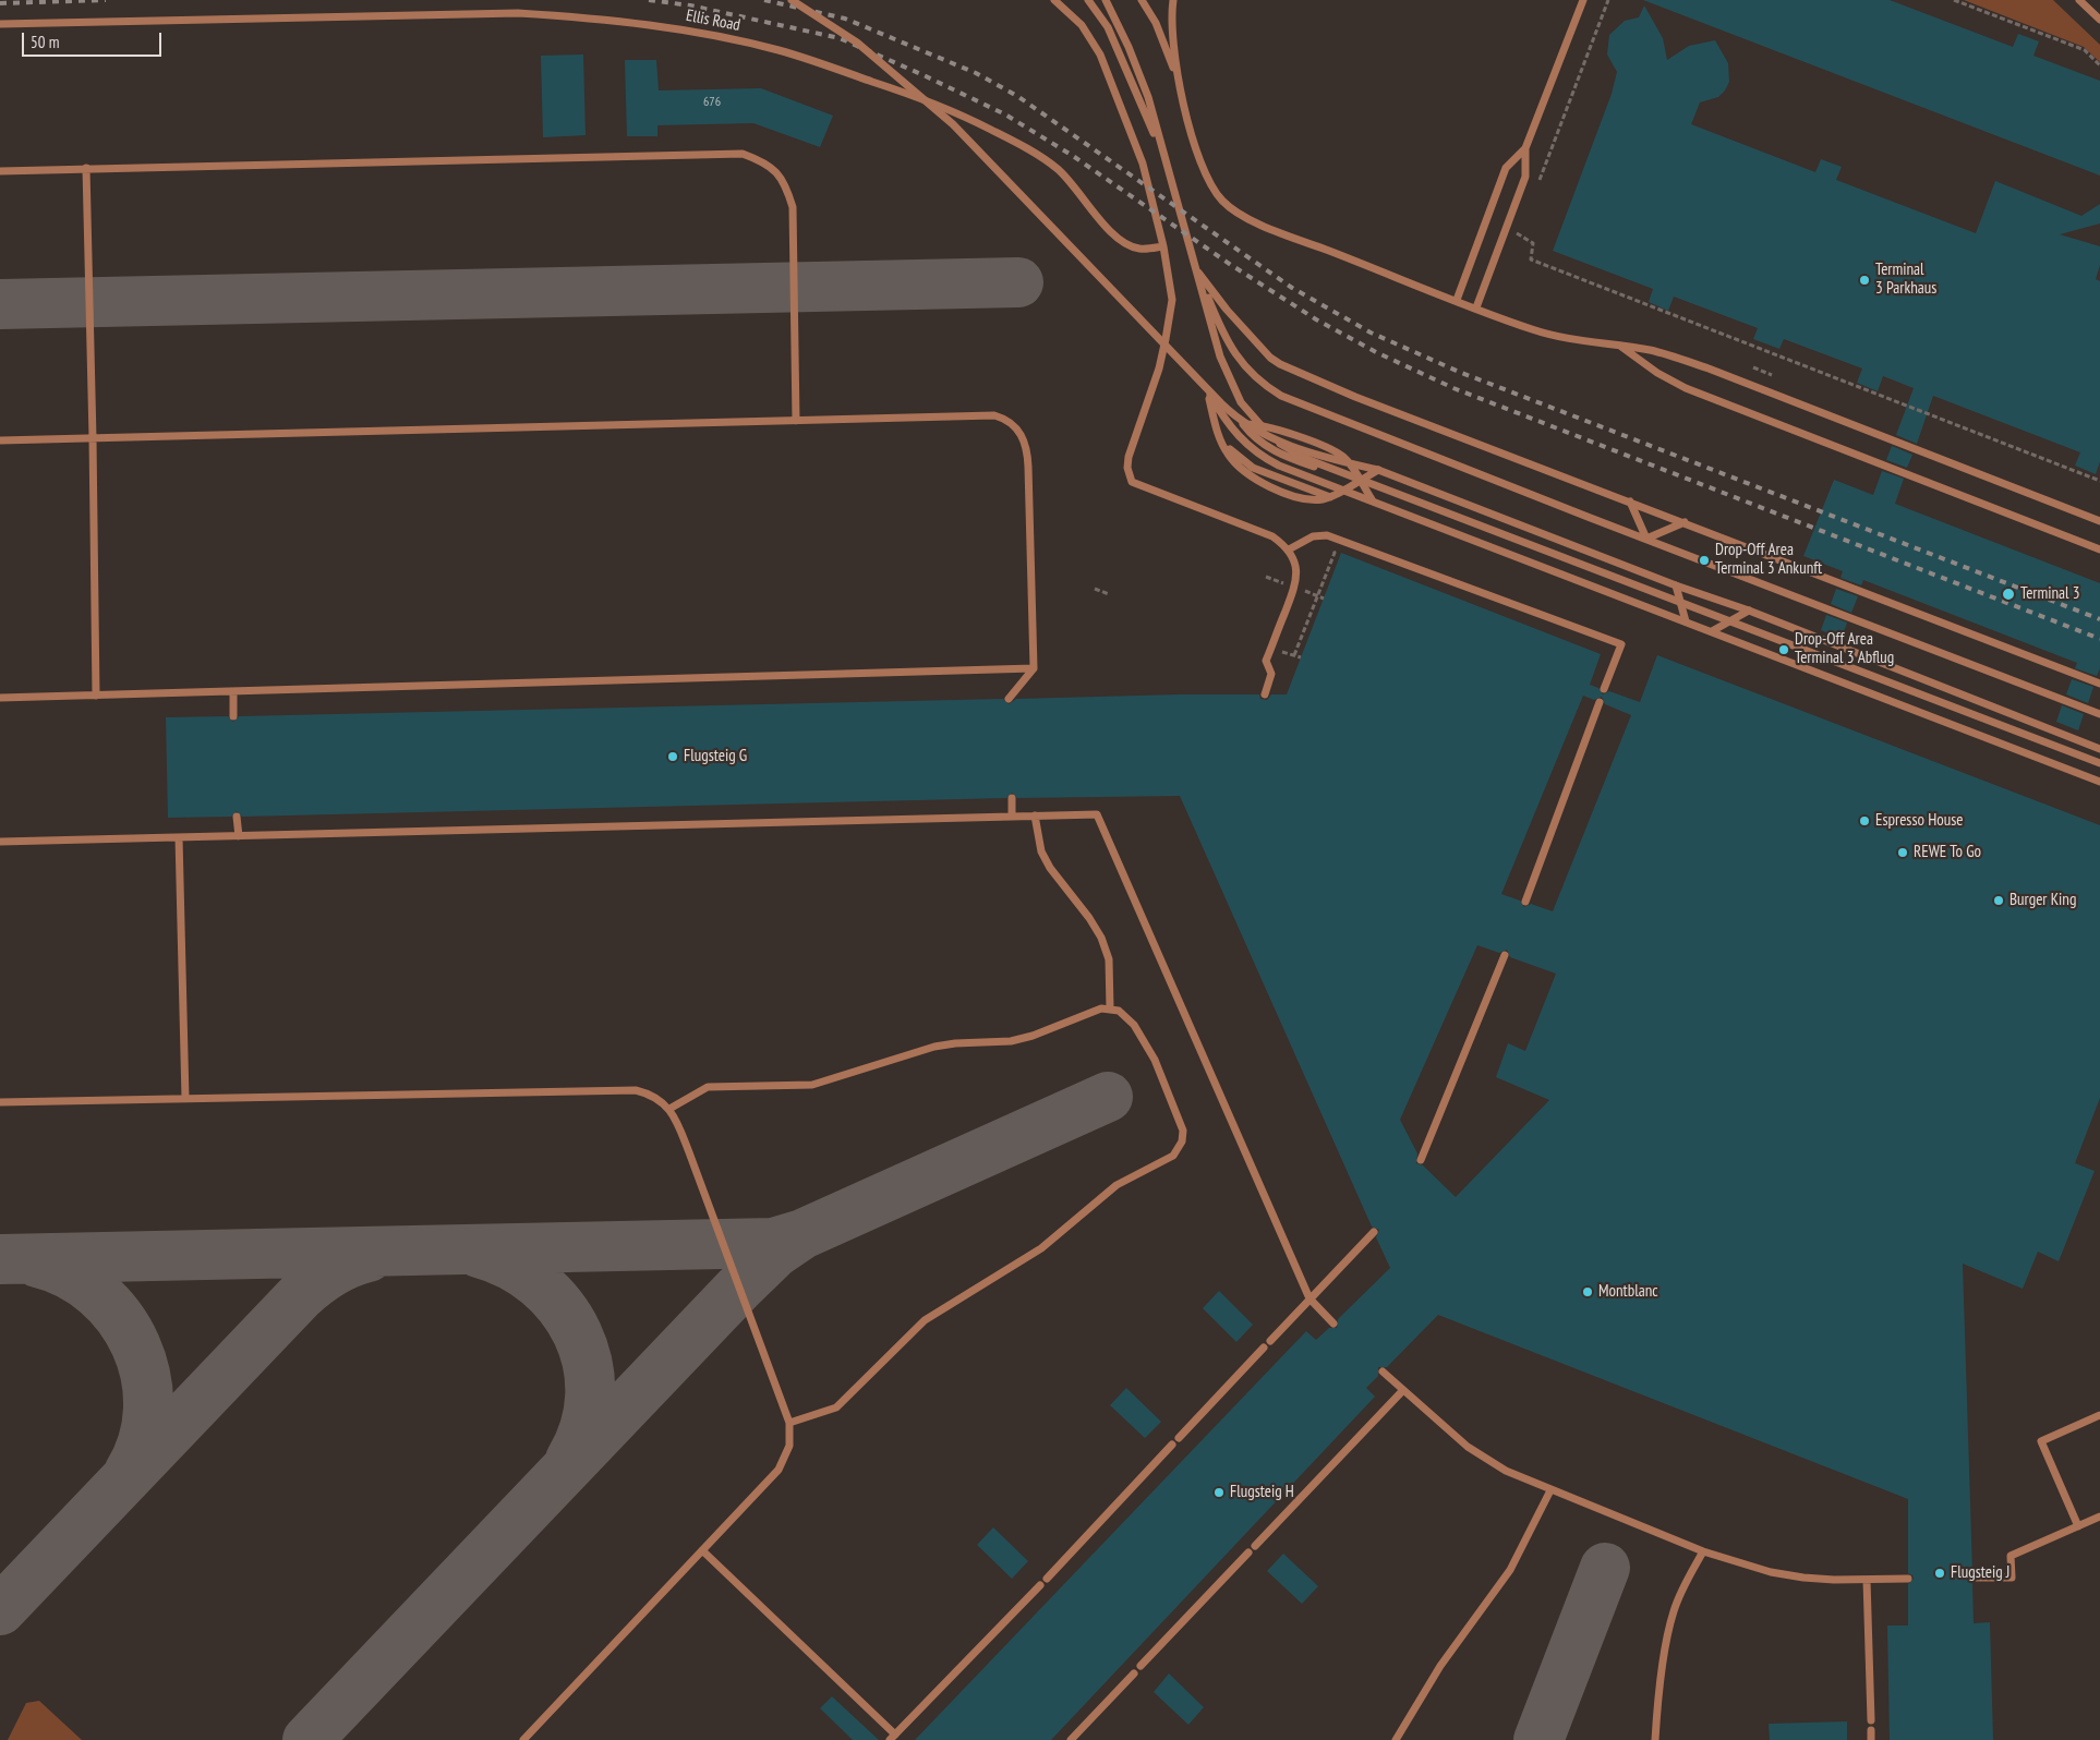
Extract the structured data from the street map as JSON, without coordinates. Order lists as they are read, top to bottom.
{
  "streets": {
    "lane": ["Ellis Road"]
  },
  "places": [
    "Terminal 3 Parkhaus",
    "Drop-Off Area Terminal 3 Ankunft",
    "Terminal 3",
    "Drop-Off Area Terminal 3 Abflug",
    "Flugsteig G",
    "Espresso House",
    "REWE To Go",
    "Burger King",
    "Montblanc",
    "Flugsteig H",
    "Flugsteig J"
  ],
  "house_numbers": ["676"],
  "scale_bar": "50 m"
}
